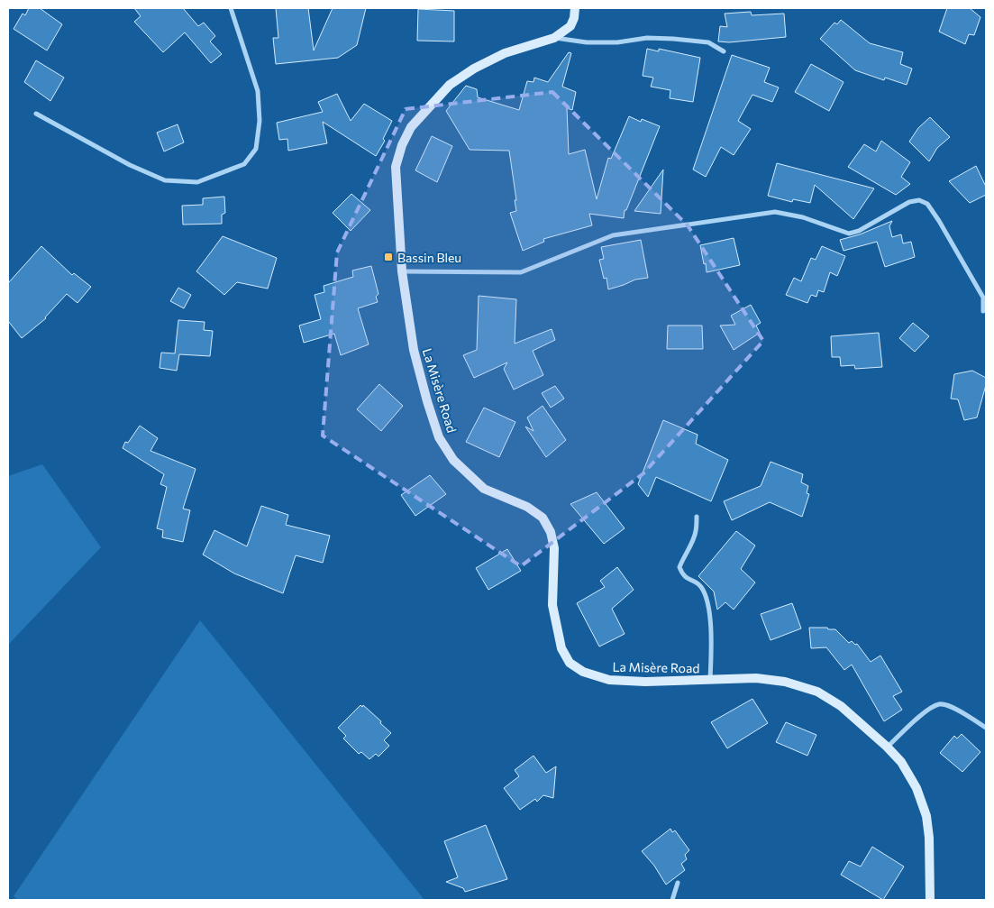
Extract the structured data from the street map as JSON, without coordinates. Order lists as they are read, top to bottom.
{
  "streets": {
    "main road": ["La Misère Road"]
  },
  "places": {
    "transit": ["Bassin Bleu"]
  }
}
